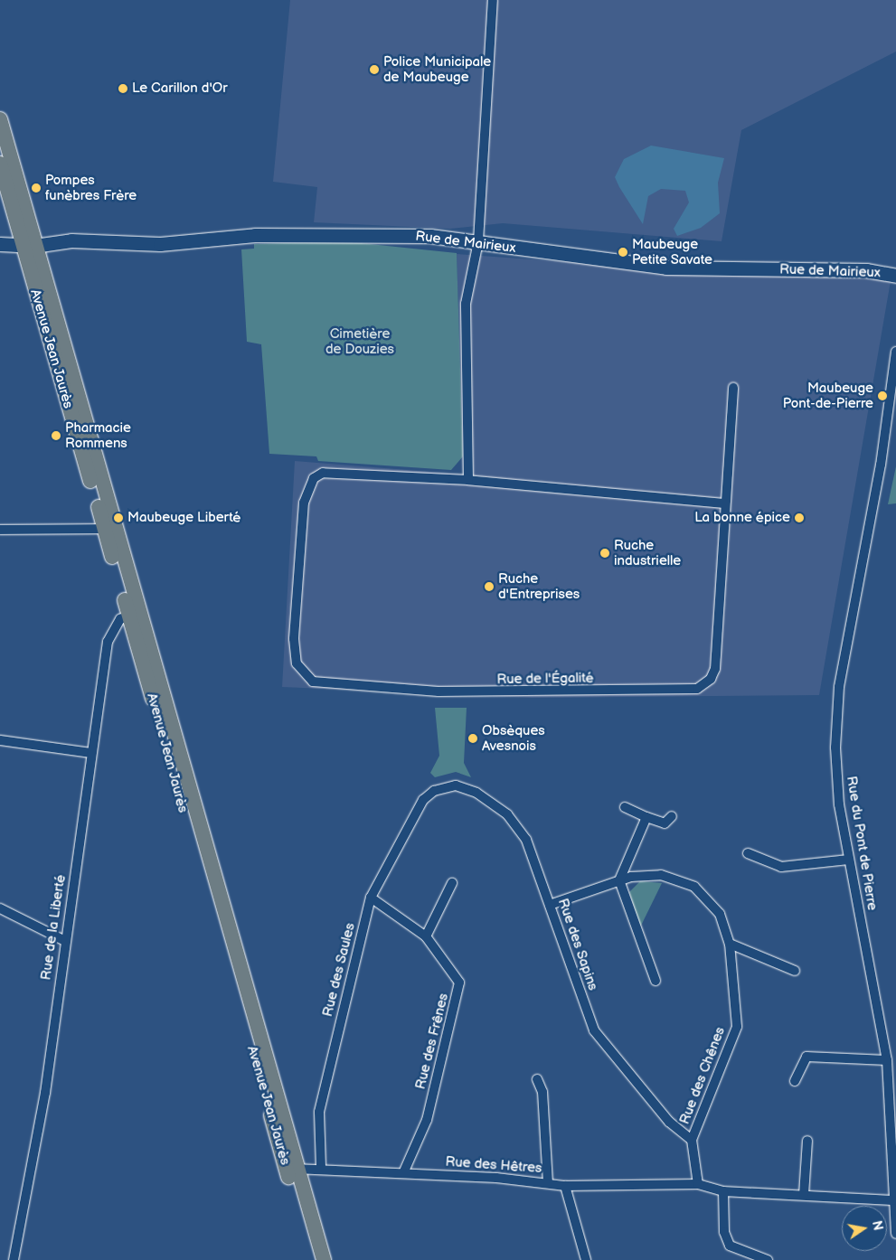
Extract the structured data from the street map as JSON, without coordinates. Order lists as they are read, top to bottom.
{
  "streets": {
    "main road": ["Avenue Jean Jaurès"],
    "street": [
      "Rue de Mairieux",
      "Rue de l'Égalité",
      "Rue du Pont de Pierre",
      "Rue de la Liberté",
      "Rue des Sapins",
      "Rue des Saules",
      "Rue des Frênes",
      "Rue des Chênes",
      "Rue des Hêtres"
    ]
  },
  "crossings": [
    ["Rue de Mairieux", "Avenue Jean Jaurès"],
    ["Avenue Jean Jaurès", "Rue de la Liberté"],
    ["Avenue Jean Jaurès", "Rue des Hêtres"],
    ["Rue du Pont de Pierre", "Rue des Hêtres"],
    ["Rue des Sapins", "Rue des Saules"],
    ["Rue des Sapins", "Rue des Chênes"],
    ["Rue des Saules", "Rue des Frênes"],
    ["Rue des Saules", "Rue des Hêtres"],
    ["Rue des Frênes", "Rue des Hêtres"]
  ],
  "parks": ["Cimetière de Douzies"],
  "places": [
    "Police Municipale de Maubeuge",
    "Le Carillon d'Or",
    "Pompes funèbres Frère",
    "Maubeuge Petite Savate",
    "Maubeuge Pont-de-Pierre",
    "Pharmacie Rommens",
    "Maubeuge Liberté",
    "La bonne épice",
    "Ruche industrielle",
    "Ruche d'Entreprises",
    "Obsèques Avesnois"
  ],
  "north": "right"
}
